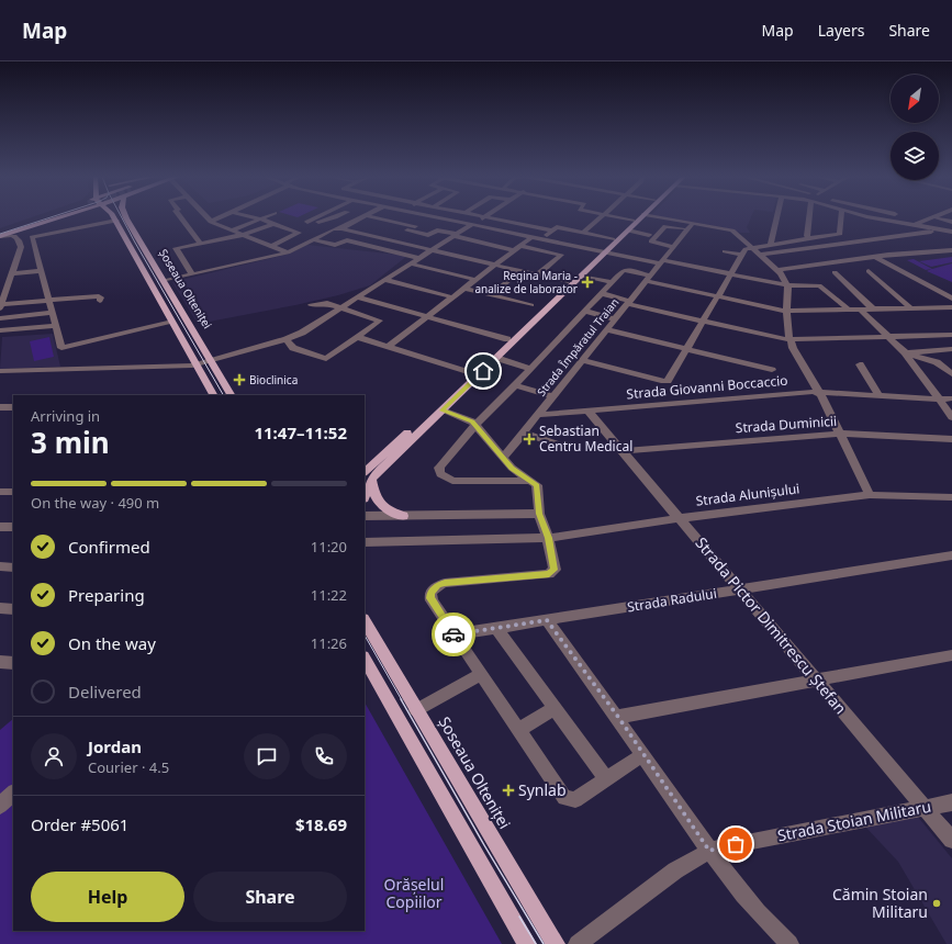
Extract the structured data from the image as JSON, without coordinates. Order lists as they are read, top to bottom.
{
  "streets": {
    "main road": ["Șoseaua Olteniței"],
    "street": [
      "Strada Împăratul Traian",
      "Strada Giovanni Boccaccio",
      "Strada Duminicii",
      "Strada Alunișului",
      "Strada Radului",
      "Strada Pictor Dimitrescu Ștefan",
      "Strada Stoian Militaru"
    ]
  },
  "crossings": [
    ["Strada Împăratul Traian", "Strada Giovanni Boccaccio"],
    ["Strada Giovanni Boccaccio", "Strada Pictor Dimitrescu Ștefan"],
    ["Strada Duminicii", "Strada Pictor Dimitrescu Ștefan"],
    ["Strada Alunișului", "Strada Pictor Dimitrescu Ștefan"],
    ["Strada Radului", "Strada Pictor Dimitrescu Ștefan"],
    ["Strada Pictor Dimitrescu Ștefan", "Strada Stoian Militaru"]
  ],
  "parks": ["Orășelul Copiilor"],
  "places": {
    "health": [
      "Regina Maria - analize de laborator",
      "Bioclinica",
      "Sebastian Centru Medical",
      "Synlab"
    ],
    "other": ["Cămin Stoian Militaru"]
  },
  "north": "bottom left",
  "page": {
    "header": "Map",
    "nav": ["Map", "Layers", "Share"],
    "heading": ["3 min", "Arriving in", "11:47–11:52"],
    "panel": [
      "Jordan",
      "Courier · 4.5",
      "Order #5061",
      "$18.69"
    ],
    "bar": "On the way · 490 m",
    "list": [
      ["Confirmed", "11:20"],
      ["Preparing", "11:22"],
      ["On the way", "11:26"],
      "Delivered"
    ],
    "buttons": ["Help", "Share"]
  }
}
